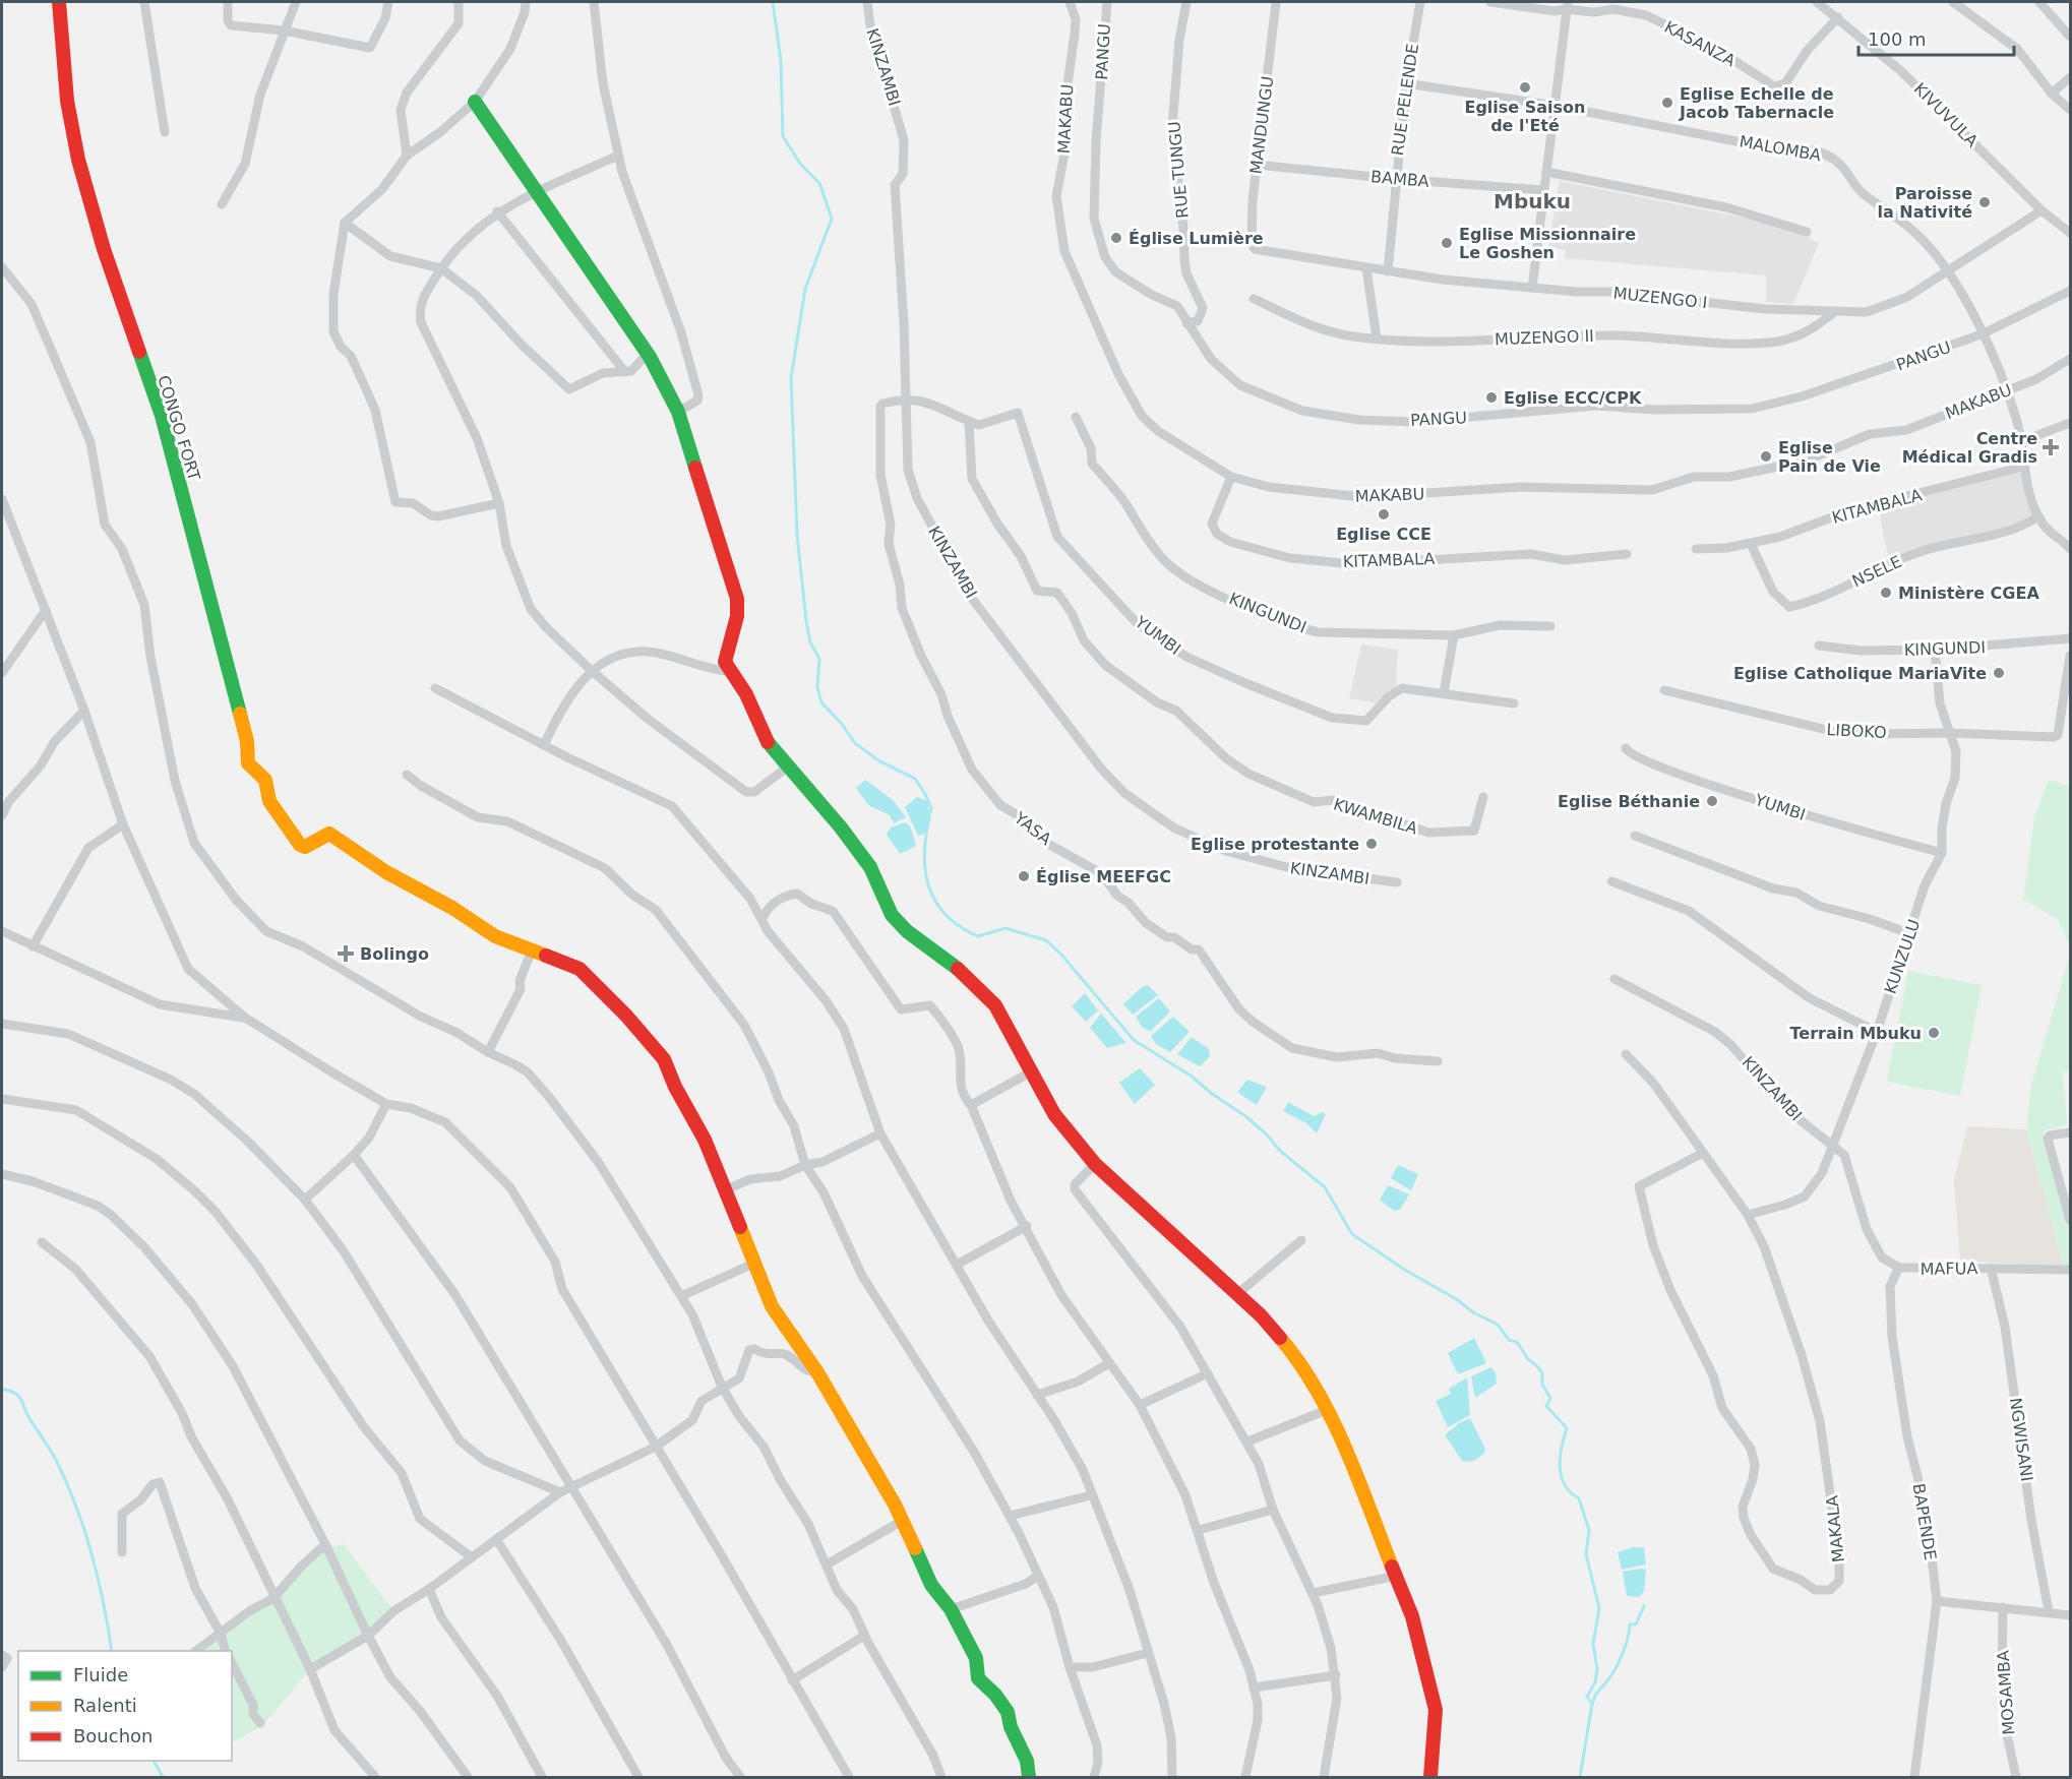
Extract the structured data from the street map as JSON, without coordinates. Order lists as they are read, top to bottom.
{
  "streets": {
    "street": [
      "KASANZA",
      "PANGU",
      "KINZAMBI",
      "RUE PELENDE",
      "KIVUVULA",
      "MAKABU",
      "MANDUNGU",
      "MALOMBA",
      "RUE TUNGU",
      "BAMBA",
      "MUZENGO I",
      "MUZENGO II",
      "CONGO FORT",
      "KITAMBALA",
      "NSELE",
      "KINGUNDI",
      "YUMBI",
      "LIBOKO",
      "KWAMBILA",
      "YASA",
      "KUNZULU",
      "MAFUA",
      "NGWISANI",
      "BAPENDE",
      "MAKALA",
      "MOSAMBA"
    ]
  },
  "crossings": [
    ["KASANZA", "KIVUVULA"],
    ["PANGU", "MALOMBA"],
    ["PANGU", "RUE TUNGU"],
    ["KINZAMBI", "YASA"],
    ["KINZAMBI", "KUNZULU"],
    ["KINZAMBI", "MAFUA"],
    ["RUE PELENDE", "MALOMBA"],
    ["RUE PELENDE", "BAMBA"],
    ["RUE PELENDE", "MUZENGO I"],
    ["KIVUVULA", "MUZENGO I"],
    ["MAKABU", "MALOMBA"],
    ["MAKABU", "KITAMBALA"],
    ["MANDUNGU", "BAMBA"],
    ["MANDUNGU", "MUZENGO I"],
    ["MALOMBA", "MUZENGO I"],
    ["MALOMBA", "KITAMBALA"],
    ["MALOMBA", "NSELE"],
    ["MUZENGO I", "MUZENGO II"],
    ["KITAMBALA", "NSELE"],
    ["KINGUNDI", "KUNZULU"],
    ["YUMBI", "KWAMBILA"],
    ["YUMBI", "KUNZULU"],
    ["LIBOKO", "KUNZULU"],
    ["KUNZULU", "MAFUA"],
    ["KUNZULU", "MAKALA"],
    ["MAFUA", "NGWISANI"],
    ["MAFUA", "BAPENDE"]
  ],
  "districts": ["Mbuku"],
  "places": {
    "other": [
      "Eglise Saison de l'Eté",
      "Eglise Echelle de Jacob Tabernacle",
      "Paroisse la Nativité",
      "Église Lumière",
      "Eglise Missionnaire Le Goshen",
      "Eglise ECC/CPK",
      "Eglise Pain de Vie",
      "Eglise CCE",
      "Ministère CGEA",
      "Eglise Catholique MariaVite",
      "Eglise Béthanie",
      "Eglise protestante",
      "Église MEEFGC",
      "Terrain Mbuku"
    ],
    "health": ["Centre Médical Gradis", "Bolingo"]
  },
  "legend": ["Fluide", "Ralenti", "Bouchon"],
  "scale_bar": "100 m"
}
